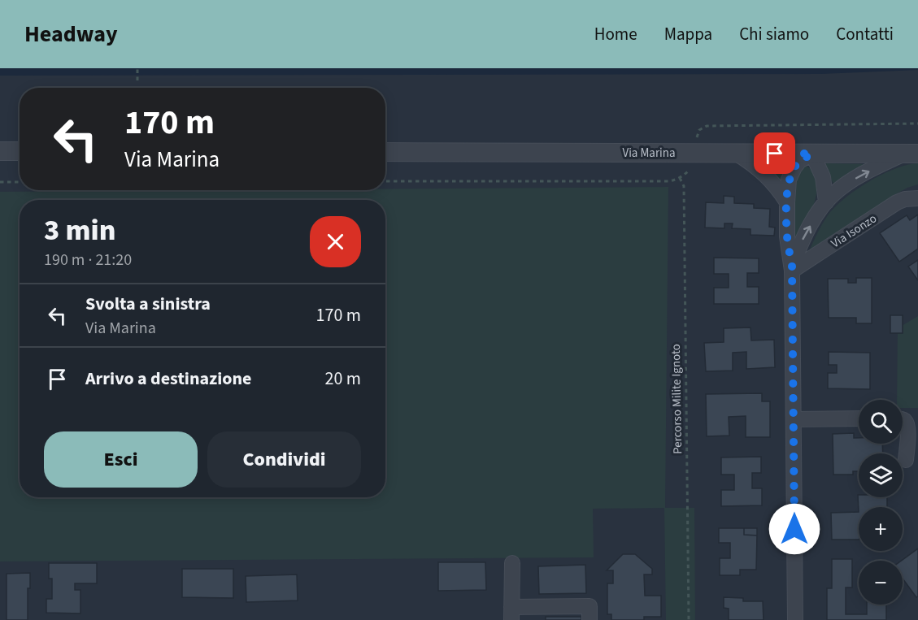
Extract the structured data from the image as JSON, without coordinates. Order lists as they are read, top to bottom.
{
  "streets": {
    "street": ["Via Marina", "Via Isonzo"],
    "path": ["Percorso Milite Ignoto"]
  },
  "page": {
    "header": "Headway",
    "nav": [
      "Home",
      "Mappa",
      "Chi siamo",
      "Contatti"
    ],
    "turn": ["170 m", "Via Marina"],
    "heading": ["3 min", "190 m · 21:20"],
    "list": [
      {
        "name": "Svolta a sinistra",
        "note": "Via Marina",
        "value": "170 m"
      },
      {
        "name": "Arrivo a destinazione",
        "value": "20 m"
      }
    ],
    "map_buttons": ["+", "−"],
    "buttons": ["Esci", "Condividi"]
  }
}
